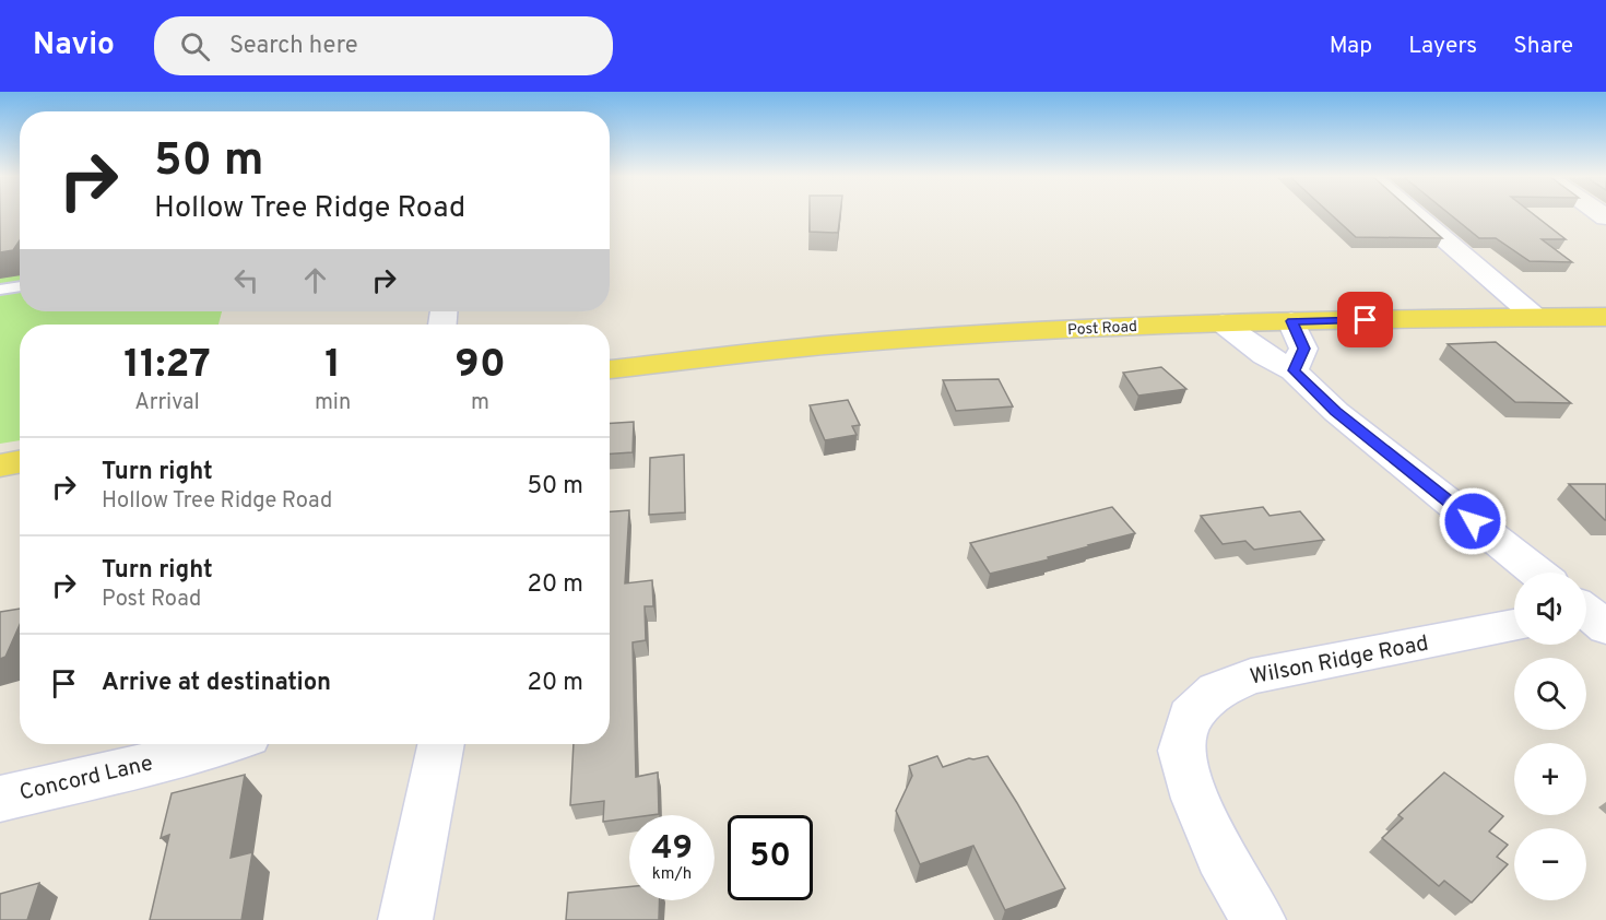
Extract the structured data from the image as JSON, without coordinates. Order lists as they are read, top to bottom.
{
  "streets": {
    "main road": ["Post Road"],
    "street": ["Wilson Ridge Road", "Concord Lane"]
  },
  "page": {
    "header": "Navio",
    "search": "Search here",
    "nav": ["Map", "Layers", "Share"],
    "turn": ["50 m", "Hollow Tree Ridge Road"],
    "eta": [
      "11:27",
      "Arrival",
      "1",
      "min",
      "90",
      "m"
    ],
    "list": [
      {
        "name": "Turn right",
        "note": "Hollow Tree Ridge Road",
        "value": "50 m"
      },
      {
        "name": "Turn right",
        "note": "Post Road",
        "value": "20 m"
      },
      {
        "name": "Arrive at destination",
        "value": "20 m"
      }
    ],
    "map_buttons": ["+", "−"],
    "speed": "49 km/h",
    "limit": "50"
  }
}
